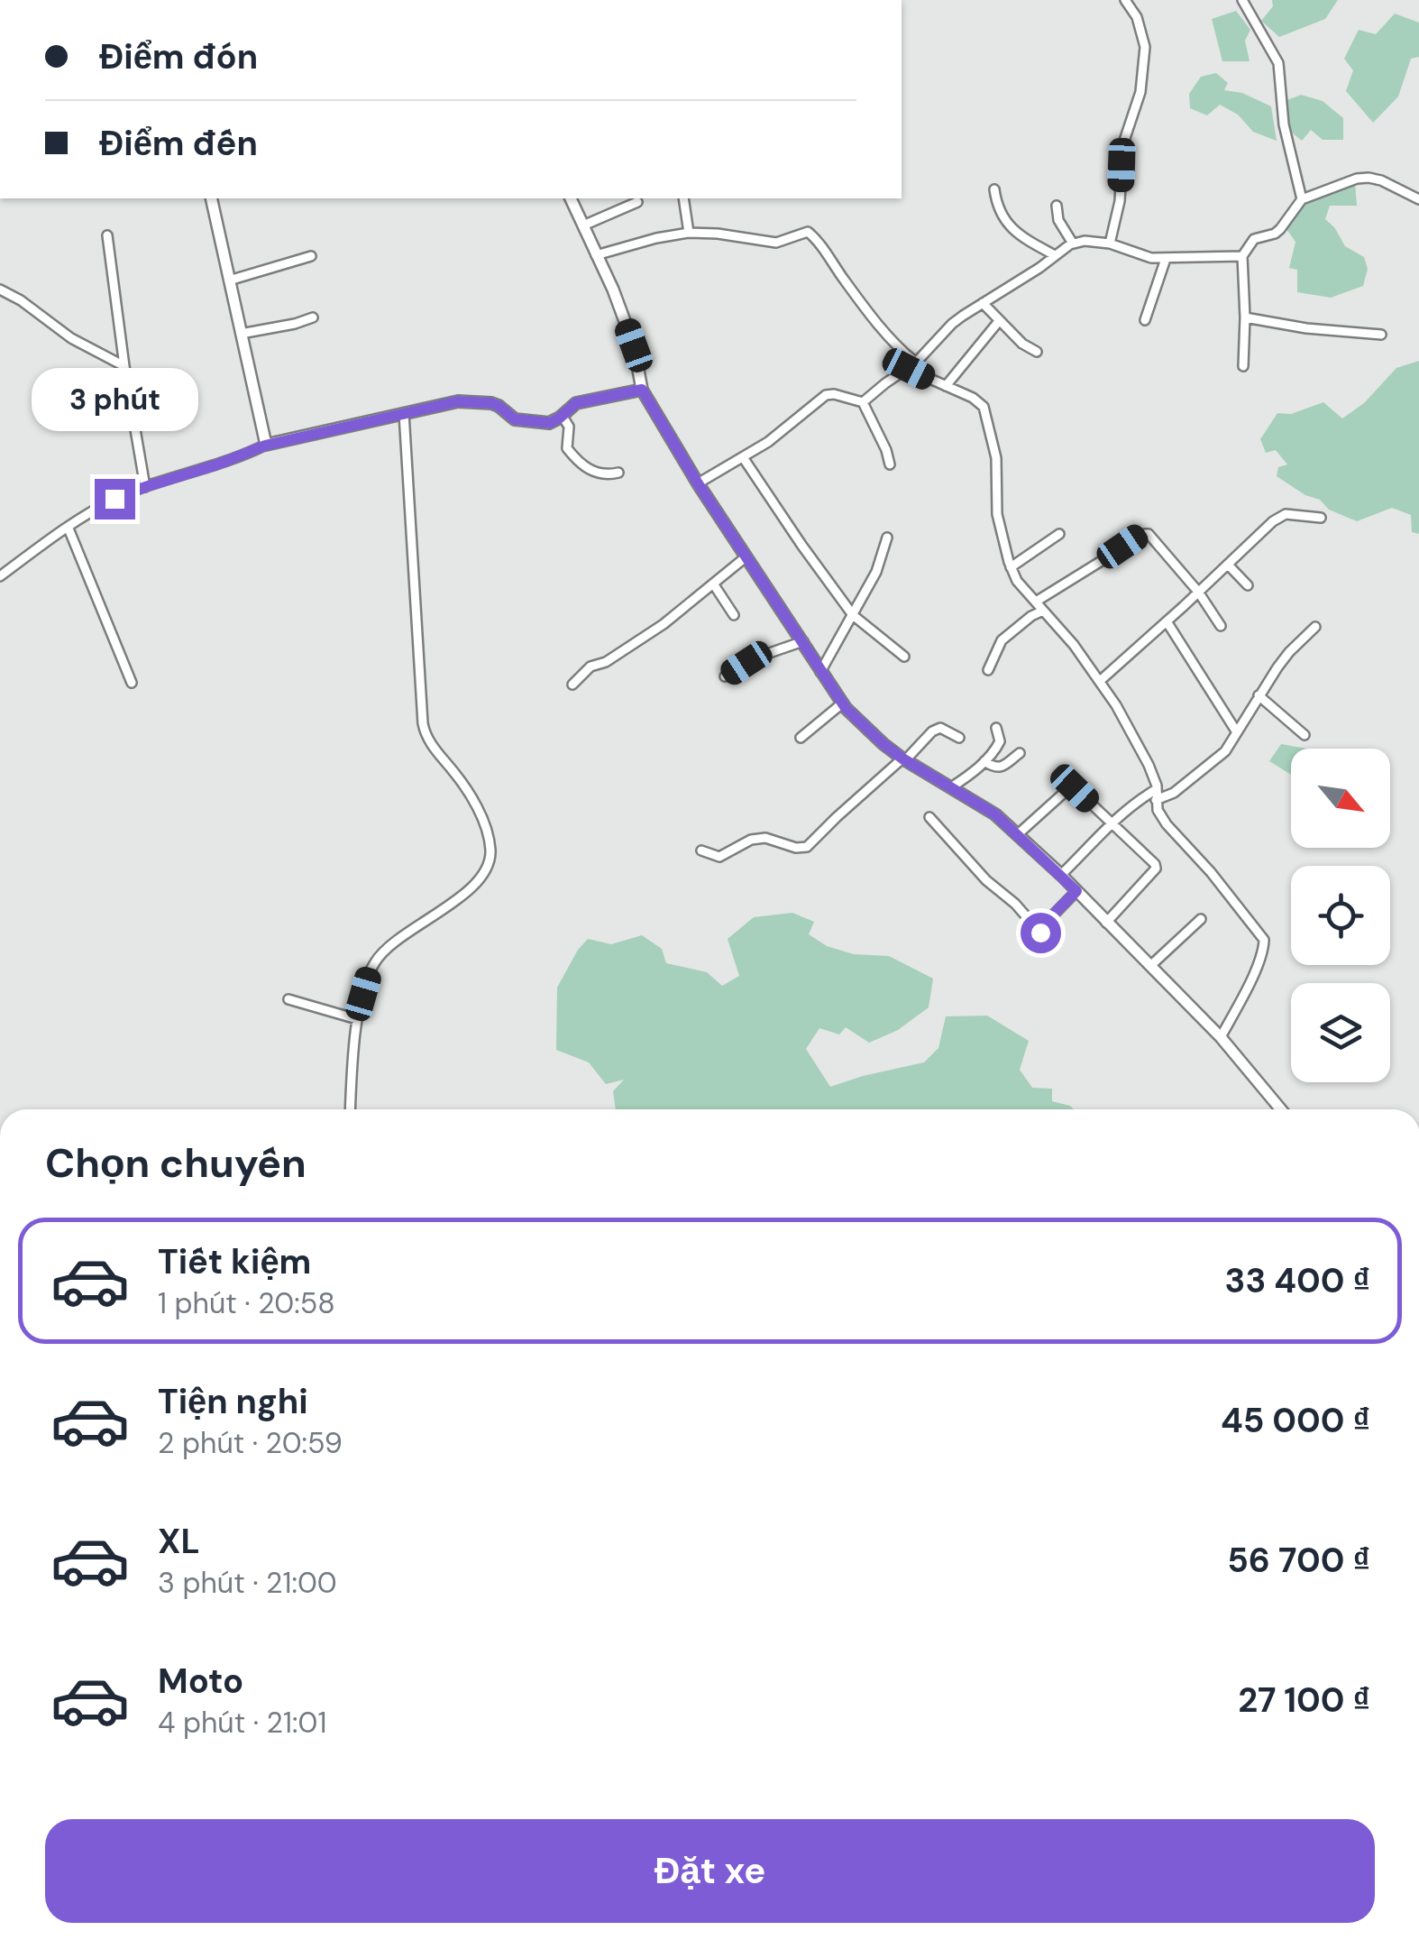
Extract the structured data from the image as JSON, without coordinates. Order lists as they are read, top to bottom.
{
  "north": "bottom right",
  "page": {
    "banner": ["Điểm đón", "Điểm đến"],
    "bubble": "3 phút",
    "heading": "Chọn chuyến",
    "list": [
      {
        "name": "Tiết kiệm",
        "note": "1 phút · 20:58",
        "value": "33 400 ₫"
      },
      {
        "name": "Tiện nghi",
        "note": "2 phút · 20:59",
        "value": "45 000 ₫"
      },
      {
        "name": "XL",
        "note": "3 phút · 21:00",
        "value": "56 700 ₫"
      },
      {
        "name": "Moto",
        "note": "4 phút · 21:01",
        "value": "27 100 ₫"
      }
    ],
    "buttons": "Đặt xe"
  }
}
